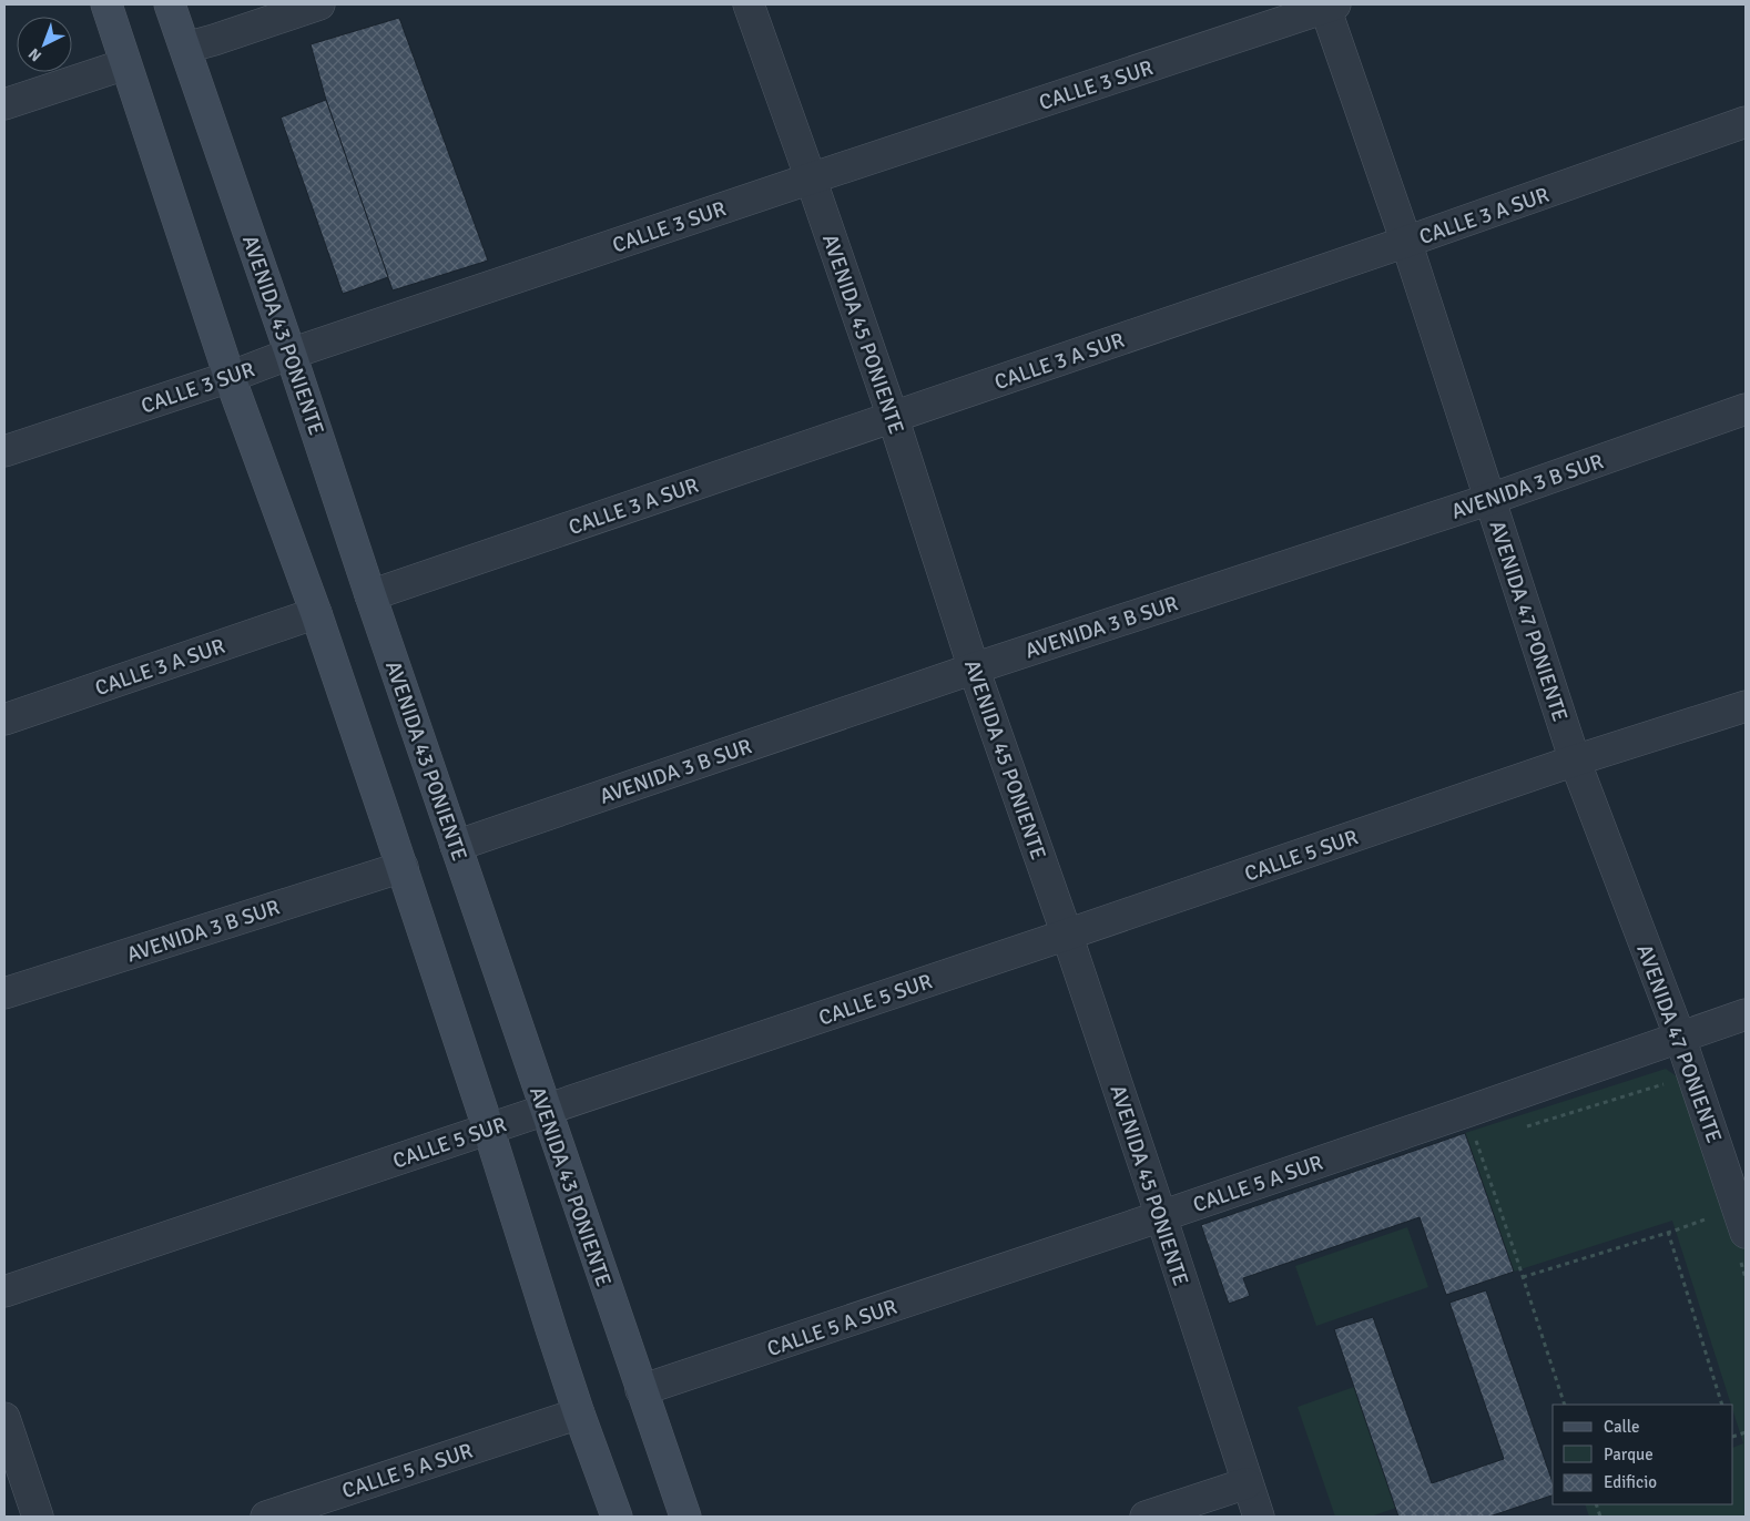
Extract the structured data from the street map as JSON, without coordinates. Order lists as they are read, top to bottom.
{
  "streets": {
    "main road": ["AVENIDA 43 PONIENTE"],
    "street": [
      "CALLE 3 SUR",
      "CALLE 3 A SUR",
      "AVENIDA 45 PONIENTE",
      "AVENIDA 3 B SUR",
      "AVENIDA 47 PONIENTE",
      "CALLE 5 SUR",
      "CALLE 5 A SUR"
    ]
  },
  "crossings": [
    ["CALLE 3 SUR", "AVENIDA 45 PONIENTE"],
    ["CALLE 3 SUR", "AVENIDA 43 PONIENTE"],
    ["CALLE 3 SUR", "AVENIDA 47 PONIENTE"],
    ["CALLE 3 A SUR", "AVENIDA 45 PONIENTE"],
    ["CALLE 3 A SUR", "AVENIDA 43 PONIENTE"],
    ["CALLE 3 A SUR", "AVENIDA 47 PONIENTE"],
    ["AVENIDA 45 PONIENTE", "AVENIDA 3 B SUR"],
    ["AVENIDA 45 PONIENTE", "CALLE 5 SUR"],
    ["AVENIDA 45 PONIENTE", "CALLE 5 A SUR"],
    ["AVENIDA 43 PONIENTE", "AVENIDA 3 B SUR"],
    ["AVENIDA 43 PONIENTE", "CALLE 5 SUR"],
    ["AVENIDA 43 PONIENTE", "CALLE 5 A SUR"],
    ["AVENIDA 3 B SUR", "AVENIDA 47 PONIENTE"],
    ["AVENIDA 47 PONIENTE", "CALLE 5 SUR"],
    ["AVENIDA 47 PONIENTE", "CALLE 5 A SUR"]
  ],
  "legend": ["Calle", "Parque", "Edificio"],
  "north": "bottom left"
}
